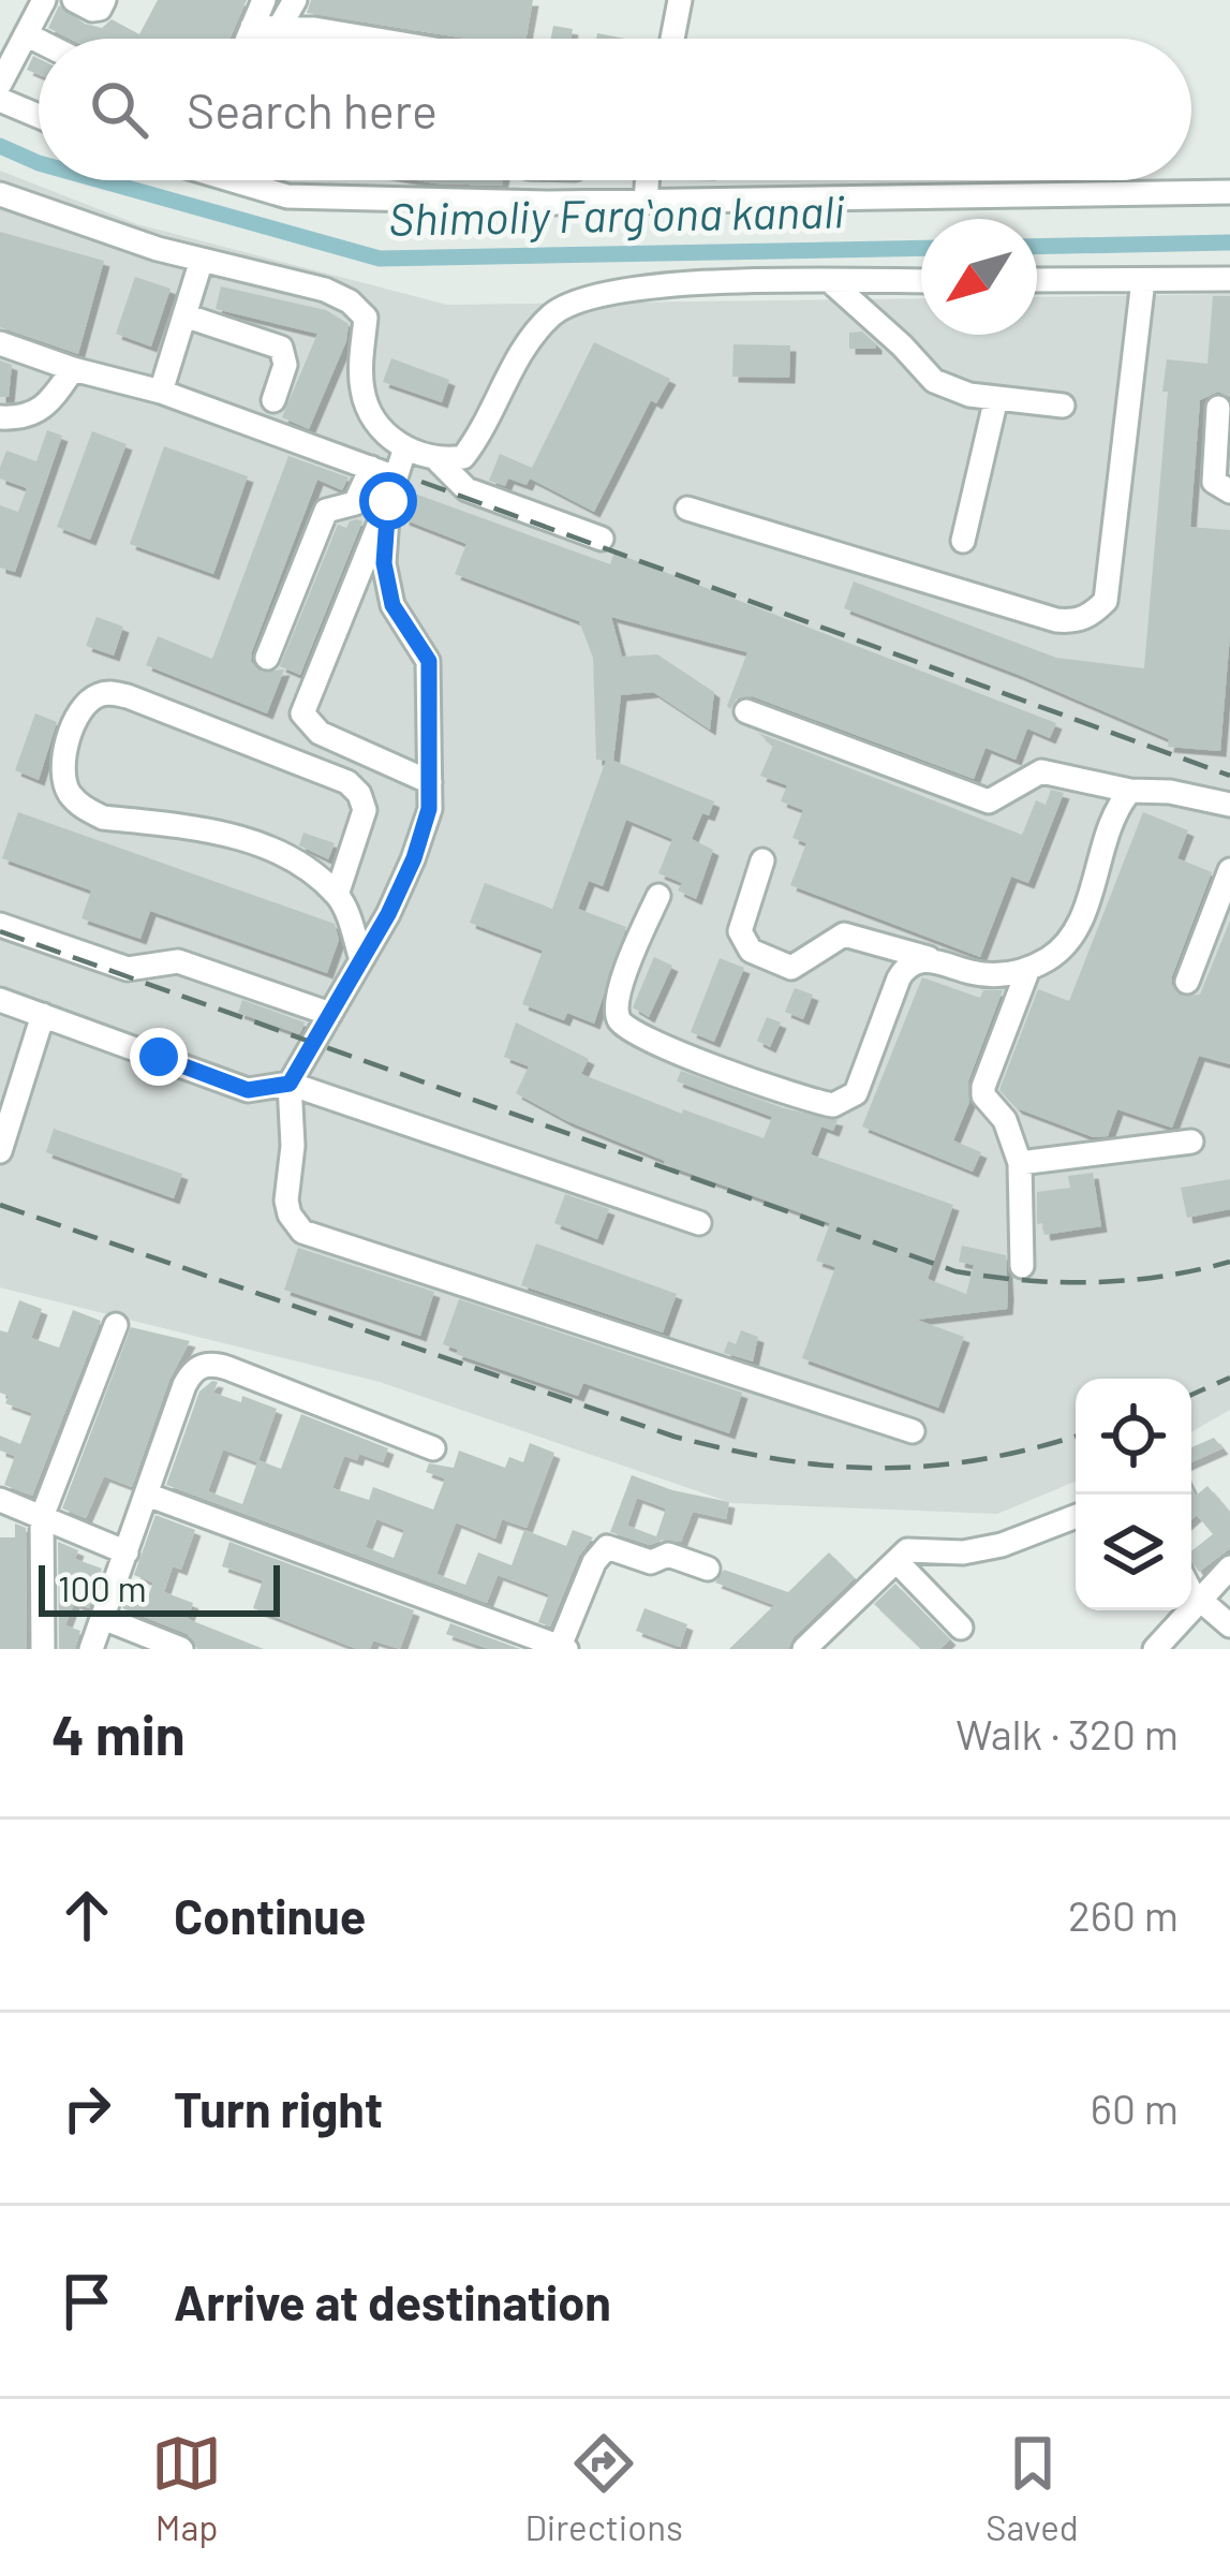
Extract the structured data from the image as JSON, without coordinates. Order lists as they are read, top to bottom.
{
  "water": ["Shimoliy Fargʻona kanali"],
  "scale_bar": "100 m",
  "north": "bottom left",
  "page": {
    "search": "Search here",
    "scale": "100 m",
    "heading": ["4 min", "Walk · 320 m"],
    "list": [
      ["Continue", "260 m"],
      ["Turn right", "60 m"],
      "Arrive at destination"
    ],
    "nav": ["Map", "Directions", "Saved"]
  }
}
